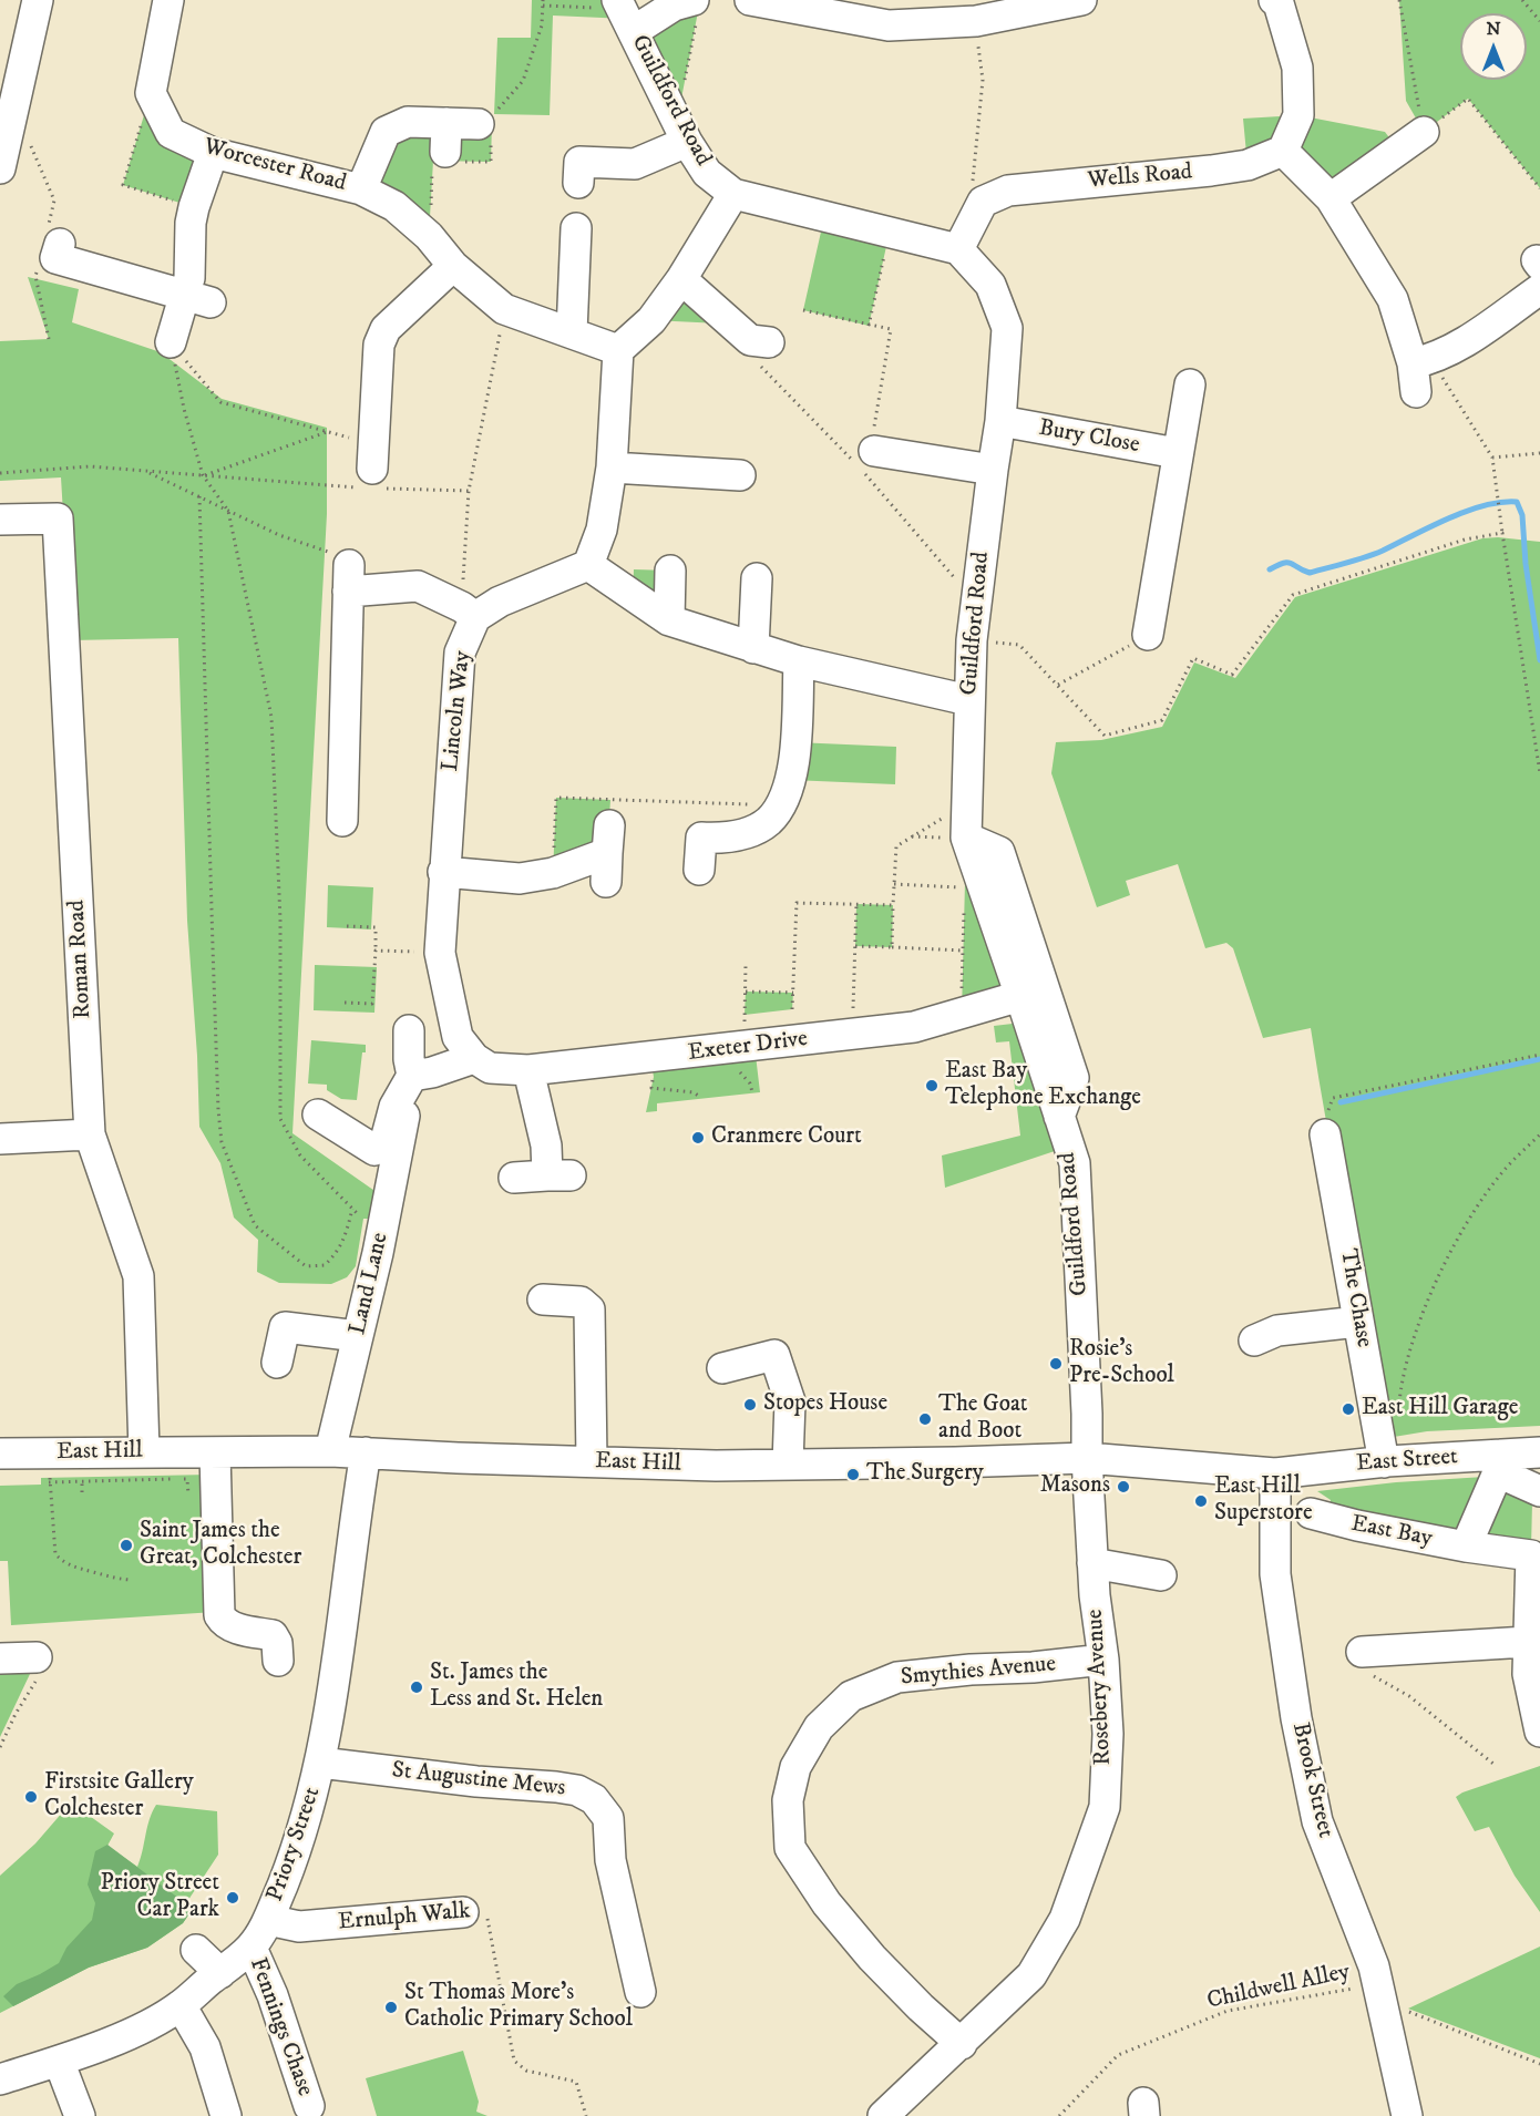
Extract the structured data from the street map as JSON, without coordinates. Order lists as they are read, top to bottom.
{
  "streets": {
    "street": [
      "Guildford Road",
      "Worcester Road",
      "Wells Road",
      "Bury Close",
      "Lincoln Way",
      "Roman Road",
      "Exeter Drive",
      "Land Lane",
      "The Chase",
      "East Hill",
      "East Street",
      "East Bay",
      "Smythies Avenue",
      "Rosebery Avenue",
      "St Augustine Mews",
      "Brook Street",
      "Priory Street",
      "Ernulph Walk",
      "Fennings Chase"
    ],
    "path": ["Childwell Alley"]
  },
  "crossings": [
    ["Guildford Road", "Bury Close"],
    ["Guildford Road", "Exeter Drive"],
    ["Guildford Road", "East Hill"],
    ["Guildford Road", "Rosebery Avenue"],
    ["Lincoln Way", "Exeter Drive"],
    ["Roman Road", "East Hill"],
    ["Land Lane", "East Hill"],
    ["The Chase", "East Street"],
    ["East Hill", "East Street"],
    ["East Hill", "Rosebery Avenue"],
    ["East Hill", "Brook Street"],
    ["East Hill", "Priory Street"],
    ["East Street", "East Bay"],
    ["East Street", "Brook Street"],
    ["Smythies Avenue", "Rosebery Avenue"],
    ["St Augustine Mews", "Priory Street"],
    ["Brook Street", "Childwell Alley"],
    ["Priory Street", "Ernulph Walk"],
    ["Priory Street", "Fennings Chase"]
  ],
  "places": [
    "East Bay Telephone Exchange",
    "Cranmere Court",
    "Rosie's Pre-School",
    "Stopes House",
    "East Hill Garage",
    "The Goat and Boot",
    "The Surgery",
    "Masons",
    "East Hill Superstore",
    "Saint James the Great, Colchester",
    "St. James the Less and St. Helen",
    "Firstsite Gallery Colchester",
    "Priory Street Car Park",
    "St Thomas More's Catholic Primary School"
  ],
  "north": "top"
}
